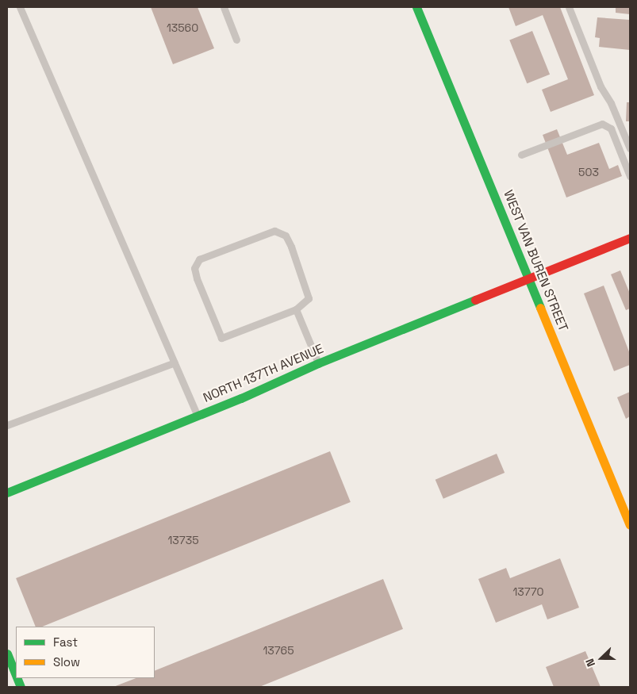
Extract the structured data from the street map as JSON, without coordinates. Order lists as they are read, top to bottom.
{
  "streets": {
    "street": ["WEST VAN BUREN STREET", "NORTH 137TH AVENUE"]
  },
  "crossings": [
    ["WEST VAN BUREN STREET", "NORTH 137TH AVENUE"]
  ],
  "house_numbers": [
    "13560",
    "503",
    "13735",
    "13770",
    "13765"
  ],
  "legend": ["Fast", "Slow"],
  "north": "left"
}
